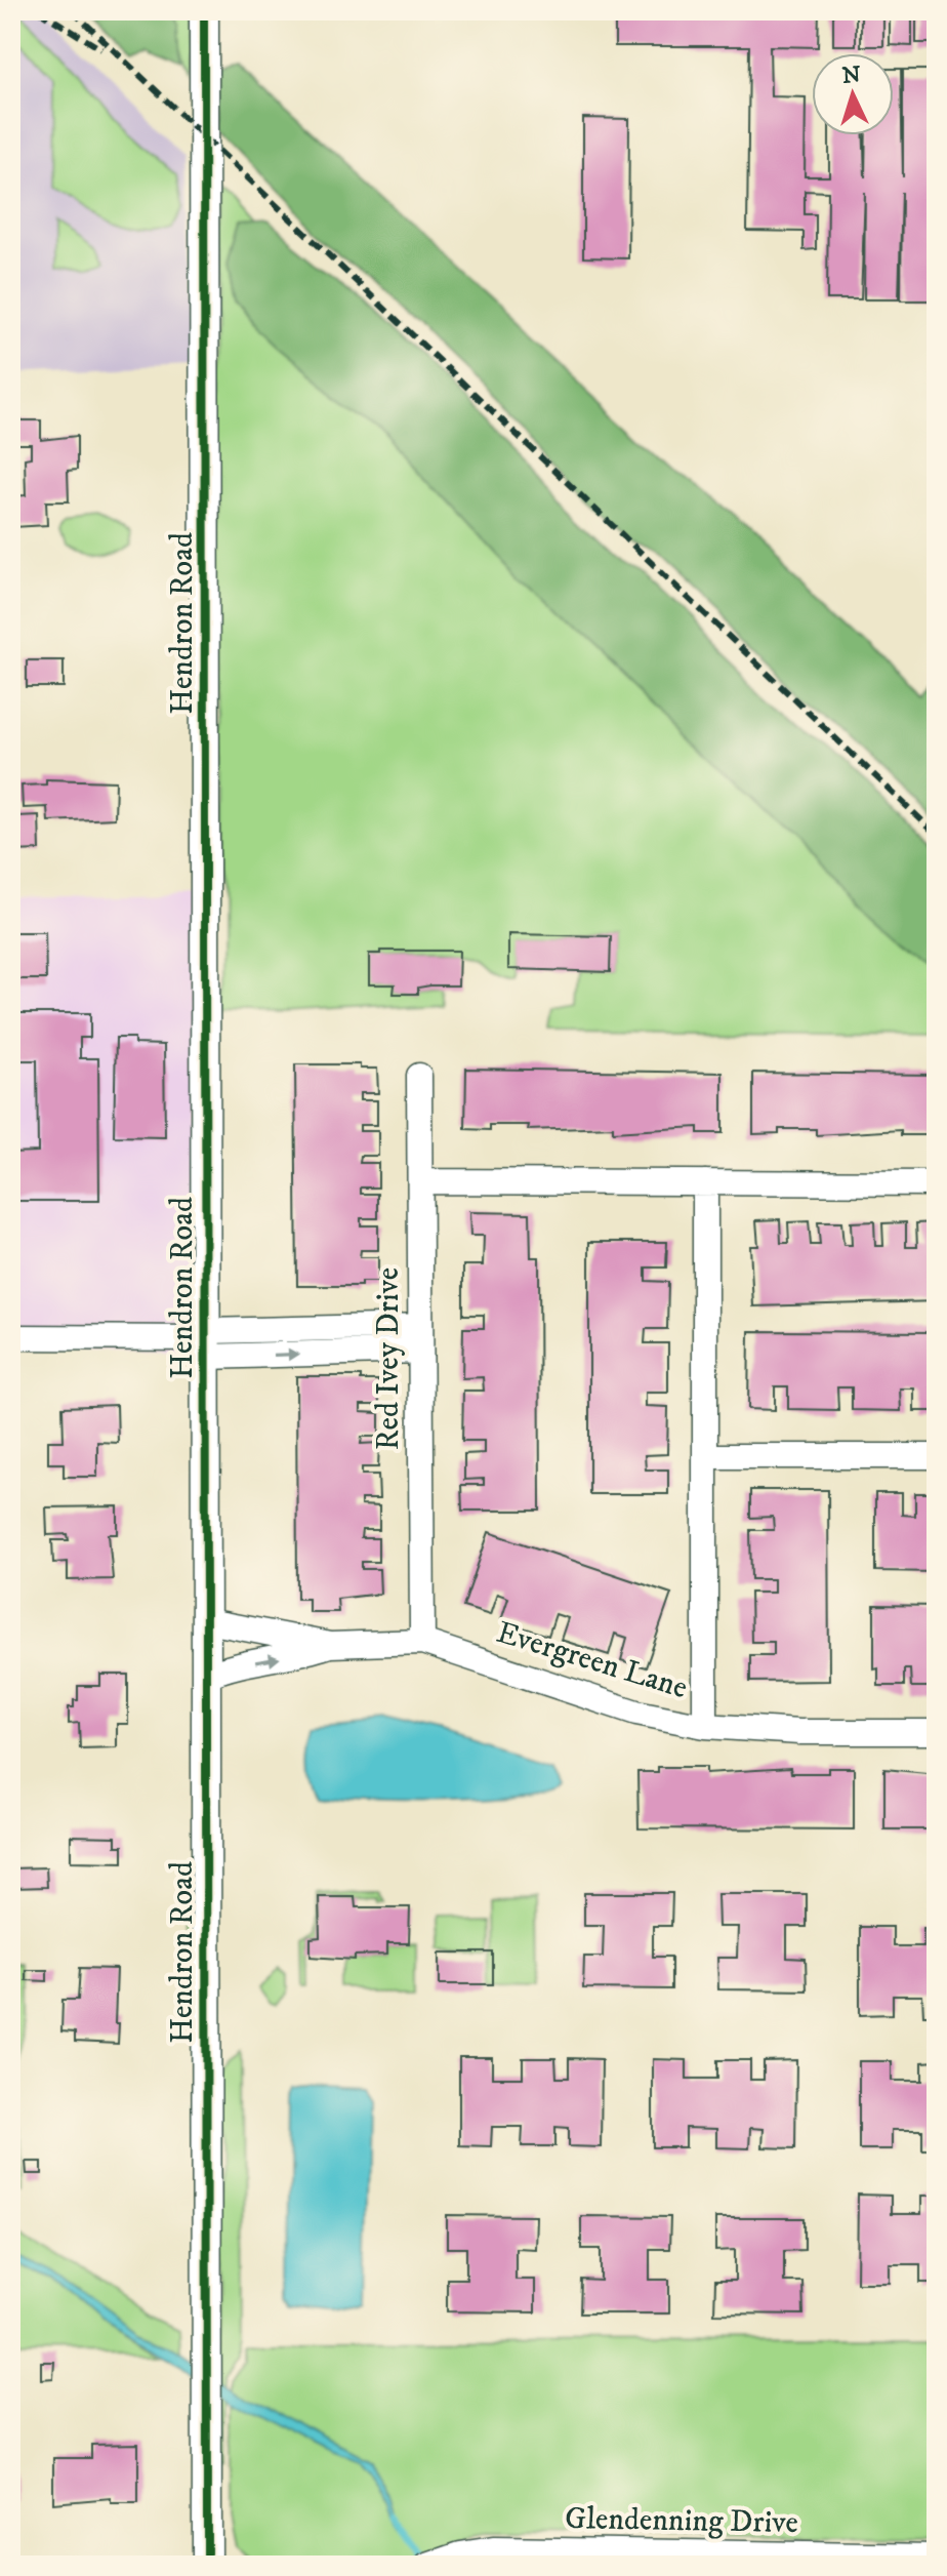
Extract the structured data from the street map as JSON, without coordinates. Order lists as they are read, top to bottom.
{
  "streets": {
    "street": [
      "Hendron Road",
      "Red Ivey Drive",
      "Evergreen Lane",
      "Glendenning Drive"
    ]
  },
  "crossings": [
    ["Hendron Road", "Evergreen Lane"],
    ["Red Ivey Drive", "Evergreen Lane"]
  ],
  "north": "top"
}
